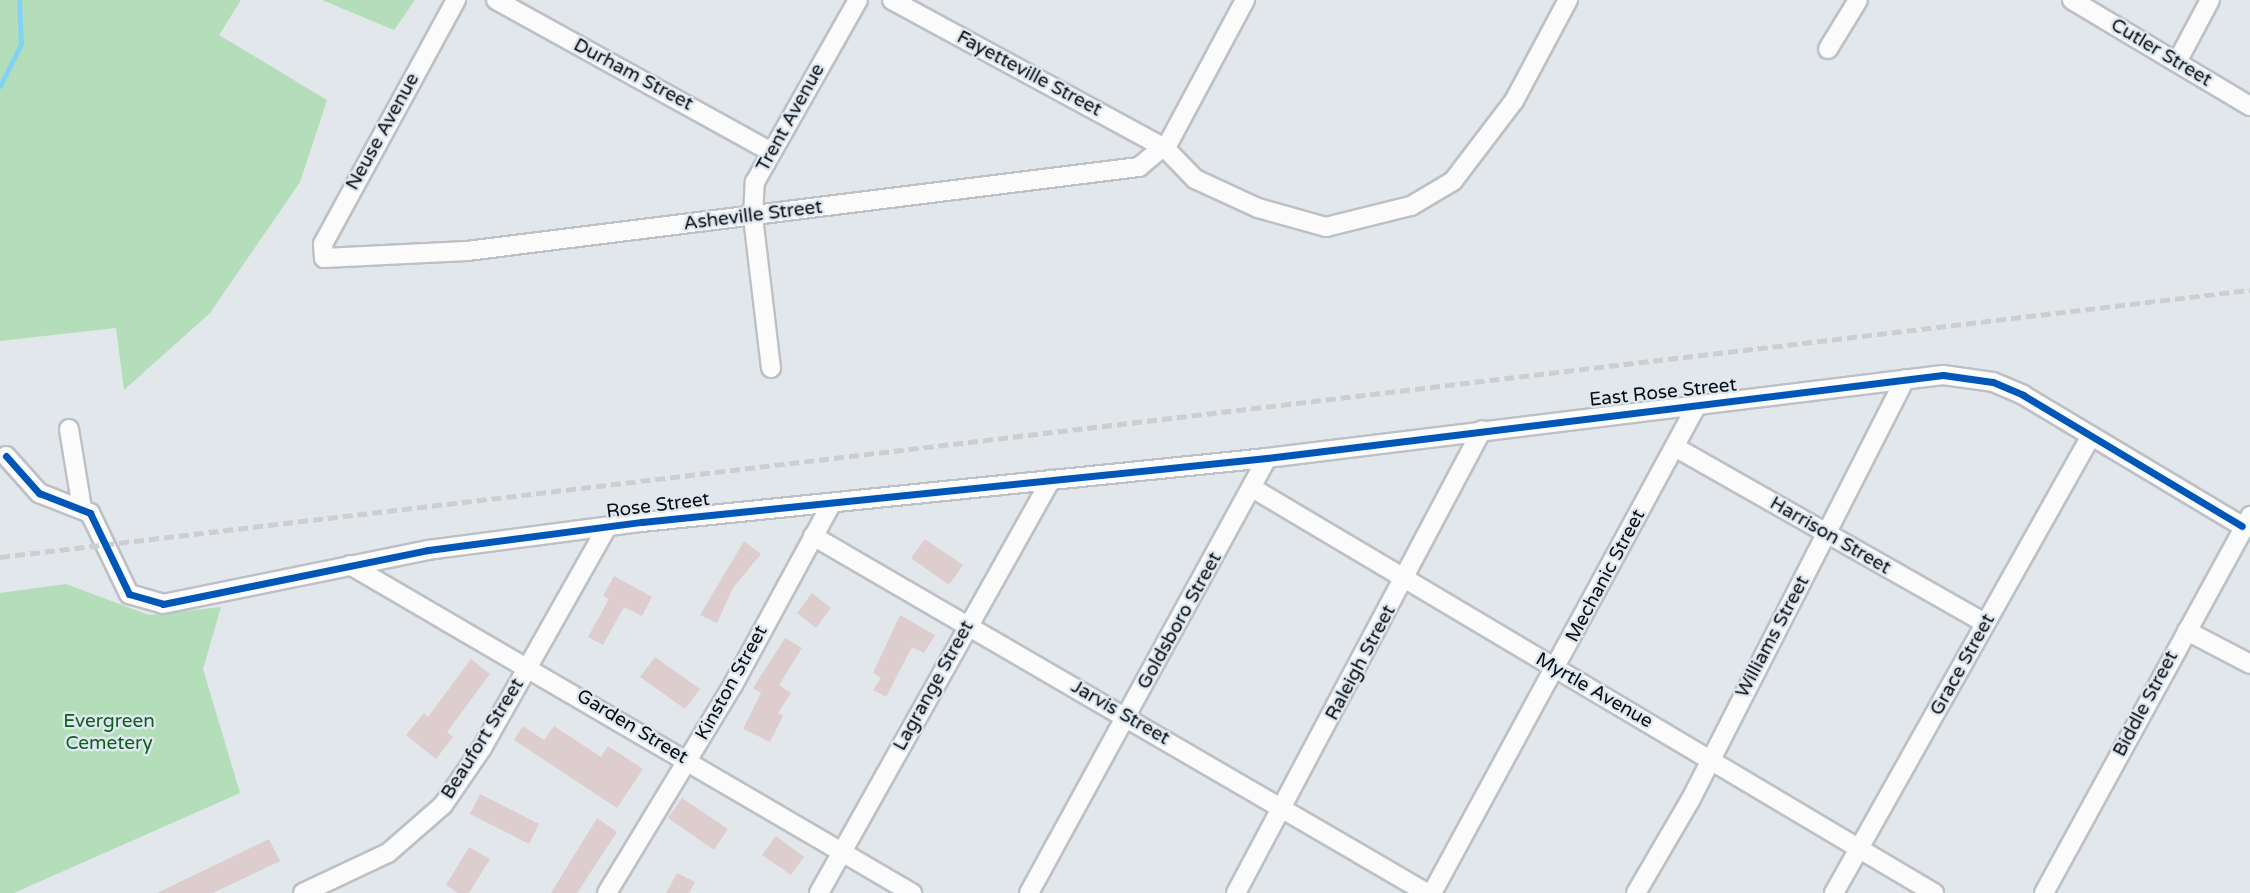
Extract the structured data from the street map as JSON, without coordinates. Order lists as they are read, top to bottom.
{
  "streets": {
    "street": [
      "Cutler Street",
      "Fayetteville Street",
      "Durham Street",
      "Trent Avenue",
      "Neuse Avenue",
      "Asheville Street",
      "East Rose Street",
      "Rose Street",
      "Harrison Street",
      "Mechanic Street",
      "Goldsboro Street",
      "Williams Street",
      "Raleigh Street",
      "Grace Street",
      "Kinston Street",
      "Lagrange Street",
      "Myrtle Avenue",
      "Biddle Street",
      "Jarvis Street",
      "Garden Street",
      "Beaufort Street"
    ]
  },
  "crossings": [
    ["Fayetteville Street", "Asheville Street"],
    ["Durham Street", "Trent Avenue"],
    ["Trent Avenue", "Asheville Street"],
    ["Neuse Avenue", "Asheville Street"],
    ["East Rose Street", "Rose Street"],
    ["East Rose Street", "Mechanic Street"],
    ["East Rose Street", "Goldsboro Street"],
    ["East Rose Street", "Williams Street"],
    ["East Rose Street", "Raleigh Street"],
    ["East Rose Street", "Grace Street"],
    ["East Rose Street", "Lagrange Street"],
    ["East Rose Street", "Biddle Street"],
    ["Rose Street", "Kinston Street"],
    ["Rose Street", "Lagrange Street"],
    ["Rose Street", "Garden Street"],
    ["Rose Street", "Beaufort Street"],
    ["Harrison Street", "Mechanic Street"],
    ["Harrison Street", "Williams Street"],
    ["Harrison Street", "Grace Street"],
    ["Mechanic Street", "Myrtle Avenue"],
    ["Goldsboro Street", "Myrtle Avenue"],
    ["Goldsboro Street", "Jarvis Street"],
    ["Williams Street", "Myrtle Avenue"],
    ["Raleigh Street", "Myrtle Avenue"],
    ["Raleigh Street", "Jarvis Street"],
    ["Grace Street", "Myrtle Avenue"],
    ["Kinston Street", "Jarvis Street"],
    ["Kinston Street", "Garden Street"],
    ["Lagrange Street", "Jarvis Street"],
    ["Lagrange Street", "Garden Street"],
    ["Garden Street", "Beaufort Street"]
  ],
  "parks": ["Evergreen Cemetery"]
}
